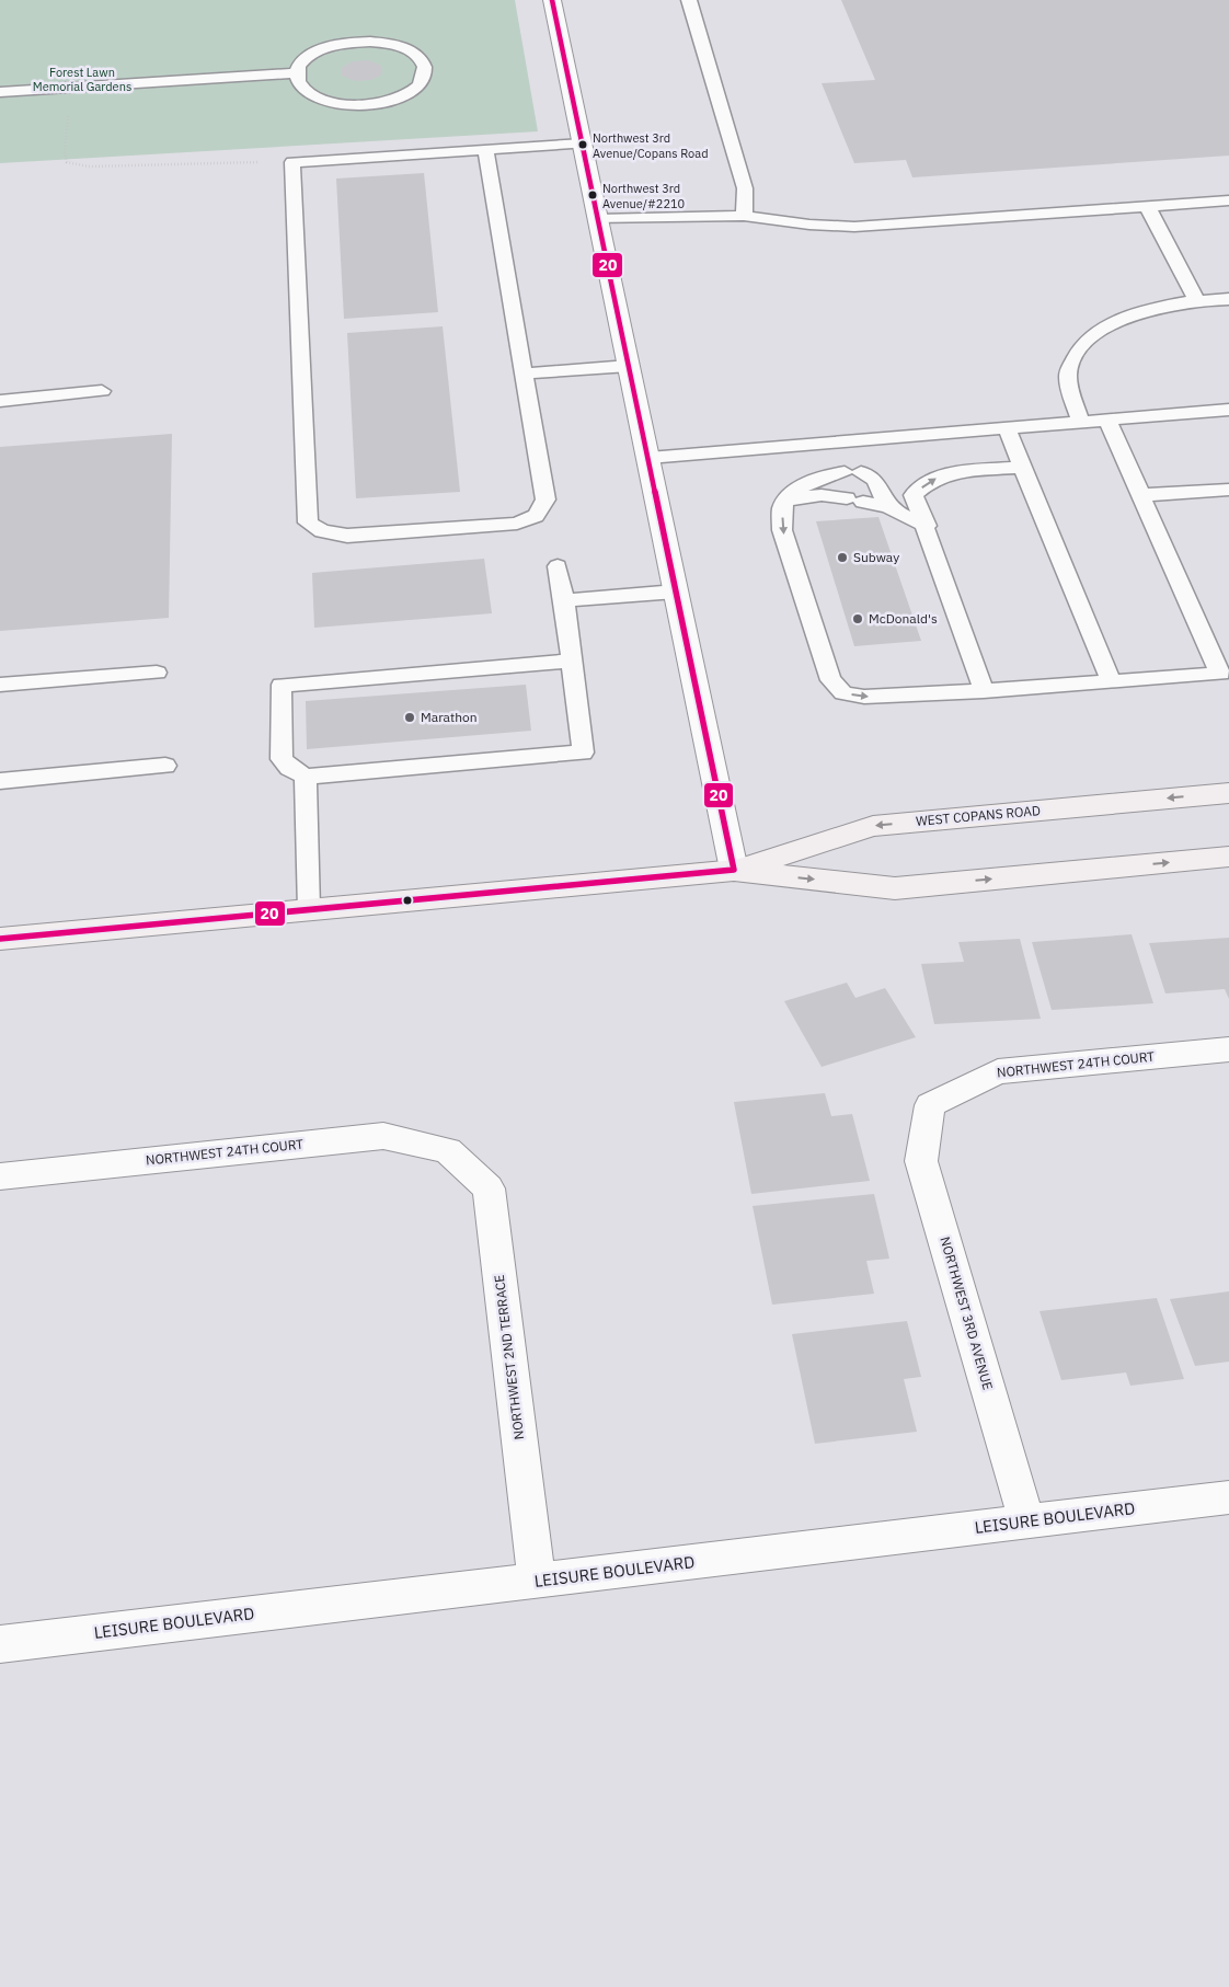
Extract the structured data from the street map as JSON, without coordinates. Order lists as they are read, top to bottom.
{
  "streets": {
    "main road": ["WEST COPANS ROAD"],
    "street": [
      "NORTHWEST 24TH COURT",
      "NORTHWEST 3RD AVENUE",
      "NORTHWEST 2ND TERRACE",
      "LEISURE BOULEVARD"
    ]
  },
  "crossings": [
    ["NORTHWEST 24TH COURT", "NORTHWEST 3RD AVENUE"],
    ["NORTHWEST 24TH COURT", "NORTHWEST 2ND TERRACE"],
    ["NORTHWEST 3RD AVENUE", "LEISURE BOULEVARD"],
    ["NORTHWEST 2ND TERRACE", "LEISURE BOULEVARD"]
  ],
  "parks": ["Forest Lawn Memorial Gardens"],
  "places": [
    "Northwest 3rd Avenue/Copans Road",
    "Northwest 3rd Avenue/#2210",
    "Subway",
    "McDonald's",
    "Marathon"
  ],
  "lines": ["transit line 20"]
}
